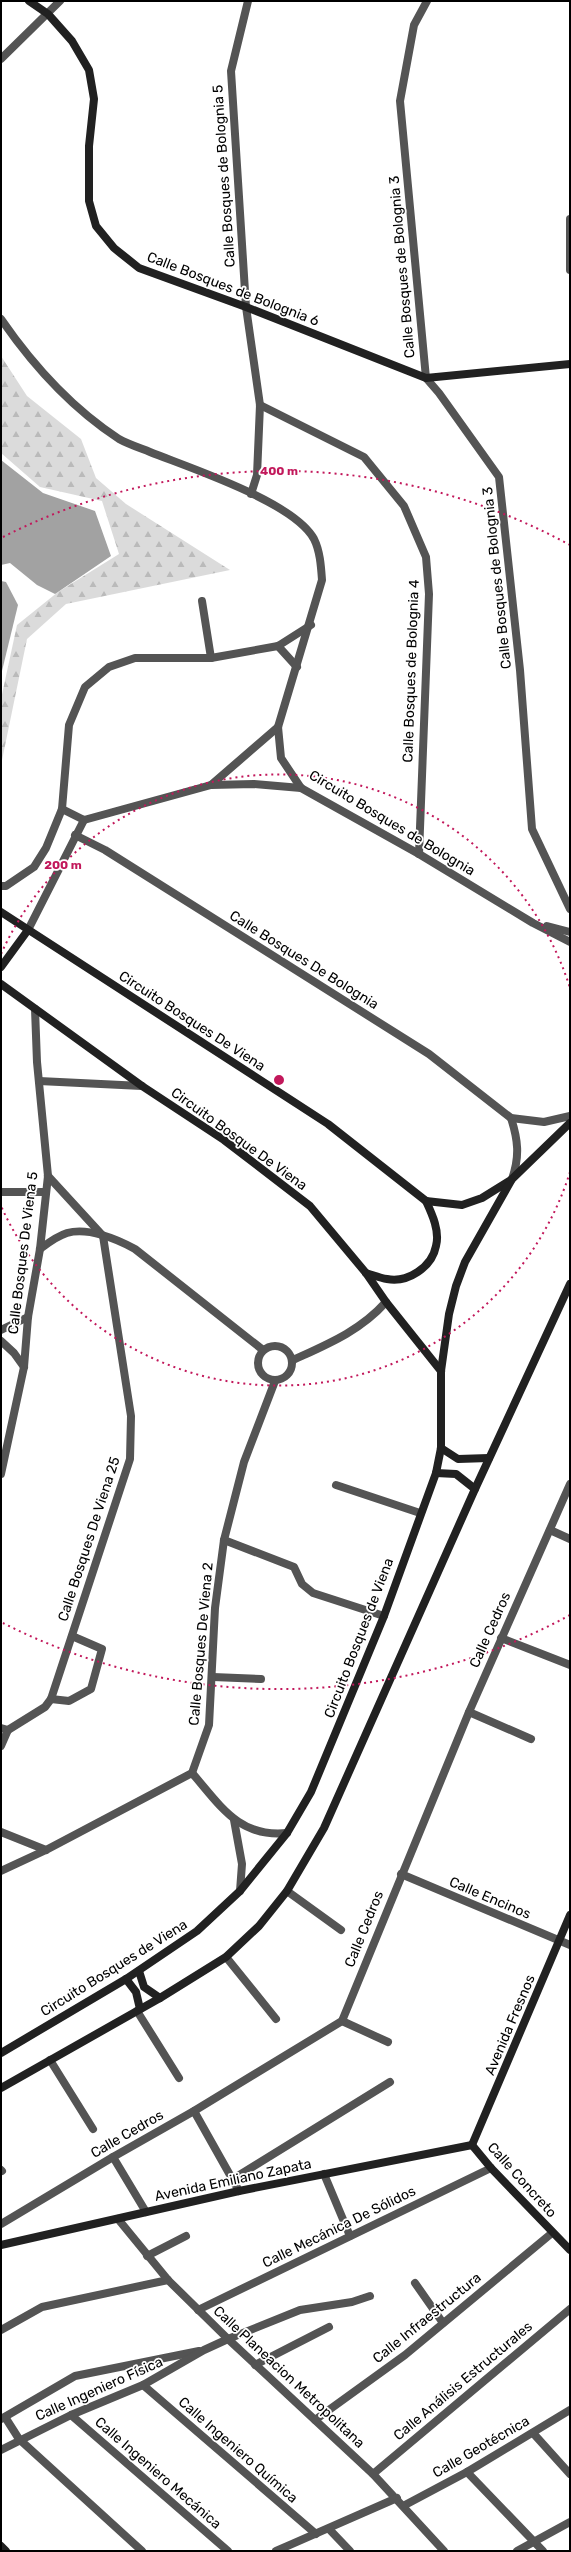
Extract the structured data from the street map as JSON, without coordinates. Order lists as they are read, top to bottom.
{
  "streets": {
    "main road": [
      "Calle Bosques de Bolognia 6",
      "Circuito Bosques De Viena",
      "Circuito Bosque De Viena",
      "Circuito Bosques de Viena",
      "Avenida Fresnos",
      "Avenida Emiliano Zapata",
      "Calle Concreto"
    ],
    "street": [
      "Calle Bosques de Bolognia 5",
      "Calle Bosques de Bolognia 3",
      "Calle Bosques de Bolognia 4",
      "Circuito Bosques de Bolognia",
      "Calle Bosques De Bolognia",
      "Calle Bosques De Viena 5",
      "Calle Bosques De Viena 25",
      "Calle Cedros",
      "Calle Bosques De Viena 2",
      "Calle Encinos",
      "Calle Mecánica De Sólidos",
      "Calle Infraestructura",
      "Calle Planeacion Metropolitana",
      "Calle Análisis Estructurales",
      "Calle Ingeniero Física",
      "Calle Geotécnica",
      "Calle Ingeniero Química",
      "Calle Ingeniero Mecánica"
    ]
  },
  "crossings": [
    ["Calle Bosques de Bolognia 5", "Calle Bosques de Bolognia 6"],
    ["Calle Bosques de Bolognia 5", "Calle Bosques de Bolognia 4"],
    ["Calle Bosques de Bolognia 5", "Circuito Bosques de Bolognia"],
    ["Calle Bosques de Bolognia 3", "Calle Bosques de Bolognia 6"],
    ["Calle Bosques de Bolognia 4", "Circuito Bosques de Bolognia"],
    ["Circuito Bosque De Viena", "Calle Bosques De Viena 5"],
    ["Circuito Bosque De Viena", "Circuito Bosques de Viena"],
    ["Calle Cedros", "Calle Encinos"],
    ["Calle Encinos", "Avenida Fresnos"],
    ["Avenida Fresnos", "Avenida Emiliano Zapata"],
    ["Avenida Fresnos", "Calle Concreto"],
    ["Avenida Emiliano Zapata", "Calle Concreto"],
    ["Avenida Emiliano Zapata", "Calle Planeacion Metropolitana"],
    ["Calle Concreto", "Calle Mecánica De Sólidos"],
    ["Calle Concreto", "Calle Infraestructura"],
    ["Calle Mecánica De Sólidos", "Calle Planeacion Metropolitana"],
    ["Calle Infraestructura", "Calle Planeacion Metropolitana"],
    ["Calle Planeacion Metropolitana", "Calle Análisis Estructurales"],
    ["Calle Planeacion Metropolitana", "Calle Ingeniero Física"],
    ["Calle Planeacion Metropolitana", "Calle Geotécnica"],
    ["Calle Ingeniero Física", "Calle Ingeniero Química"],
    ["Calle Ingeniero Física", "Calle Ingeniero Mecánica"]
  ],
  "rings": ["400 m", "200 m"]
}
